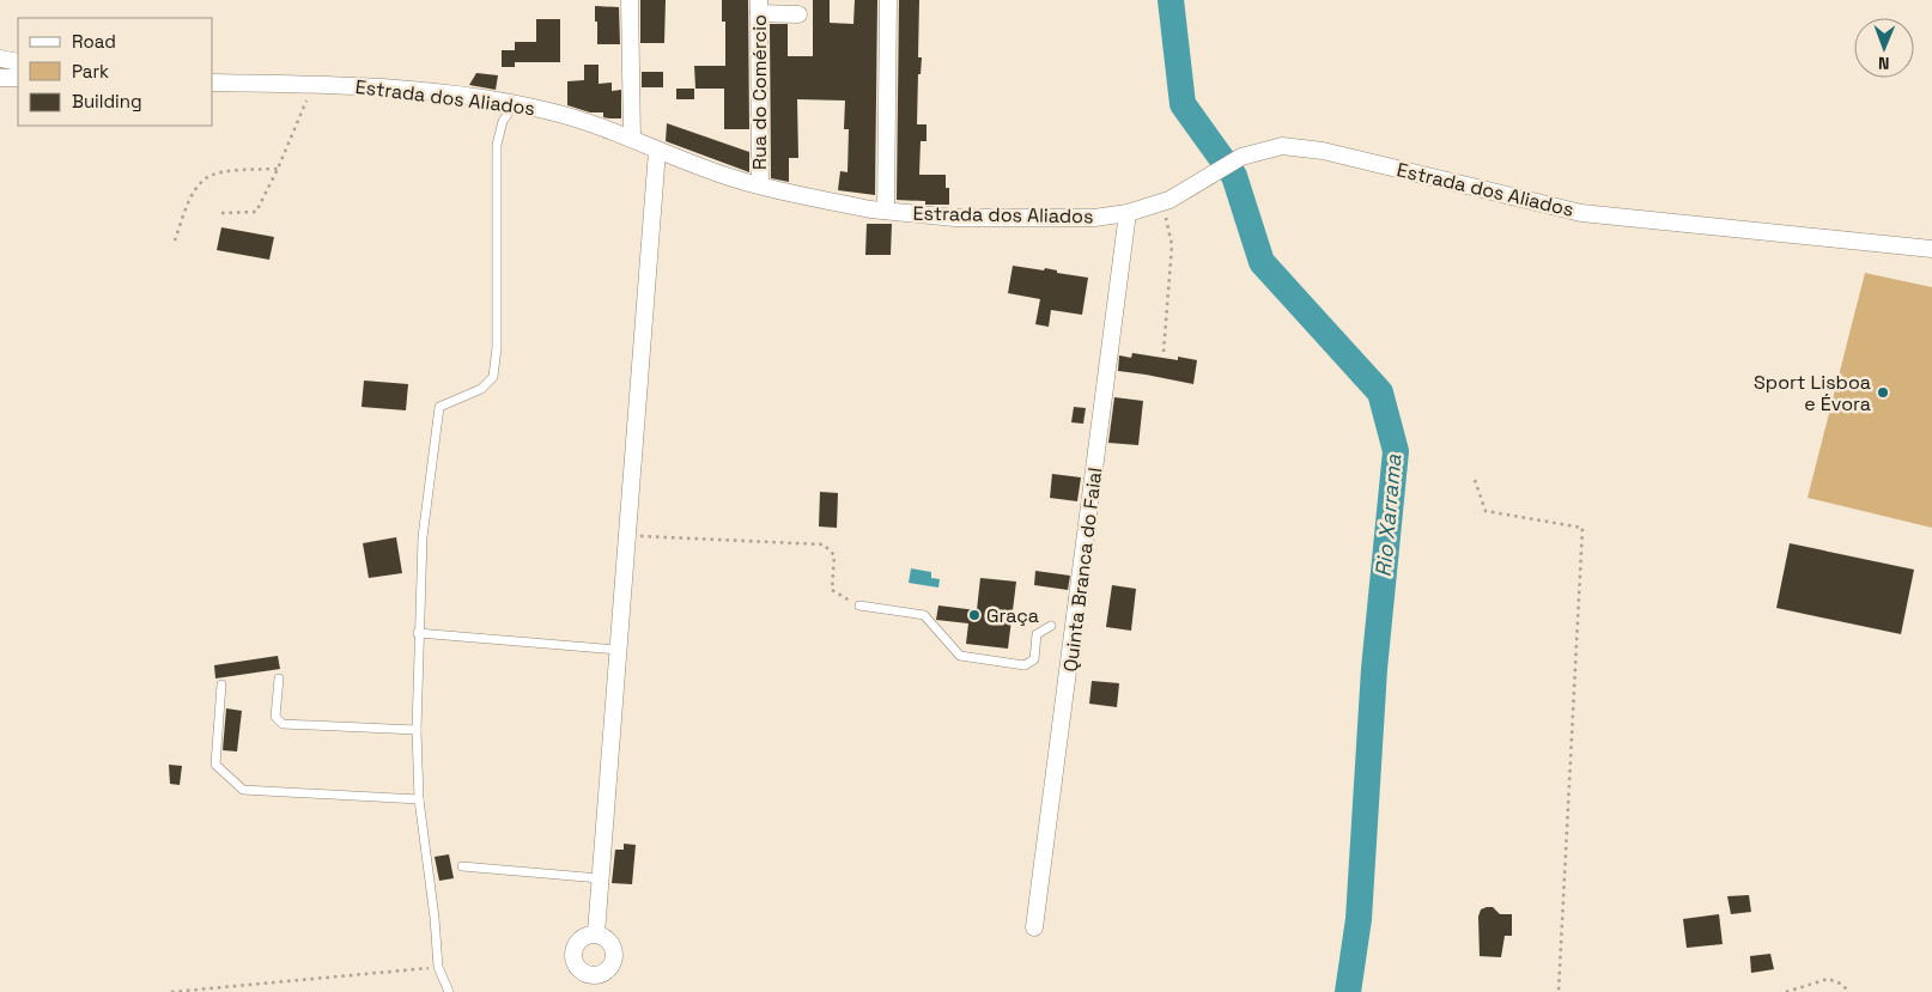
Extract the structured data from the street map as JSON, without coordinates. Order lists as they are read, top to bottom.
{
  "streets": {
    "street": ["Rua do Comércio", "Estrada dos Aliados", "Quinta Branca do Faial"]
  },
  "crossings": [
    ["Rua do Comércio", "Estrada dos Aliados"],
    ["Estrada dos Aliados", "Quinta Branca do Faial"]
  ],
  "water": ["Rio Xarrama"],
  "places": ["Sport Lisboa e Évora", "Graça"],
  "legend": ["Road", "Park", "Building"],
  "north": "bottom"
}
